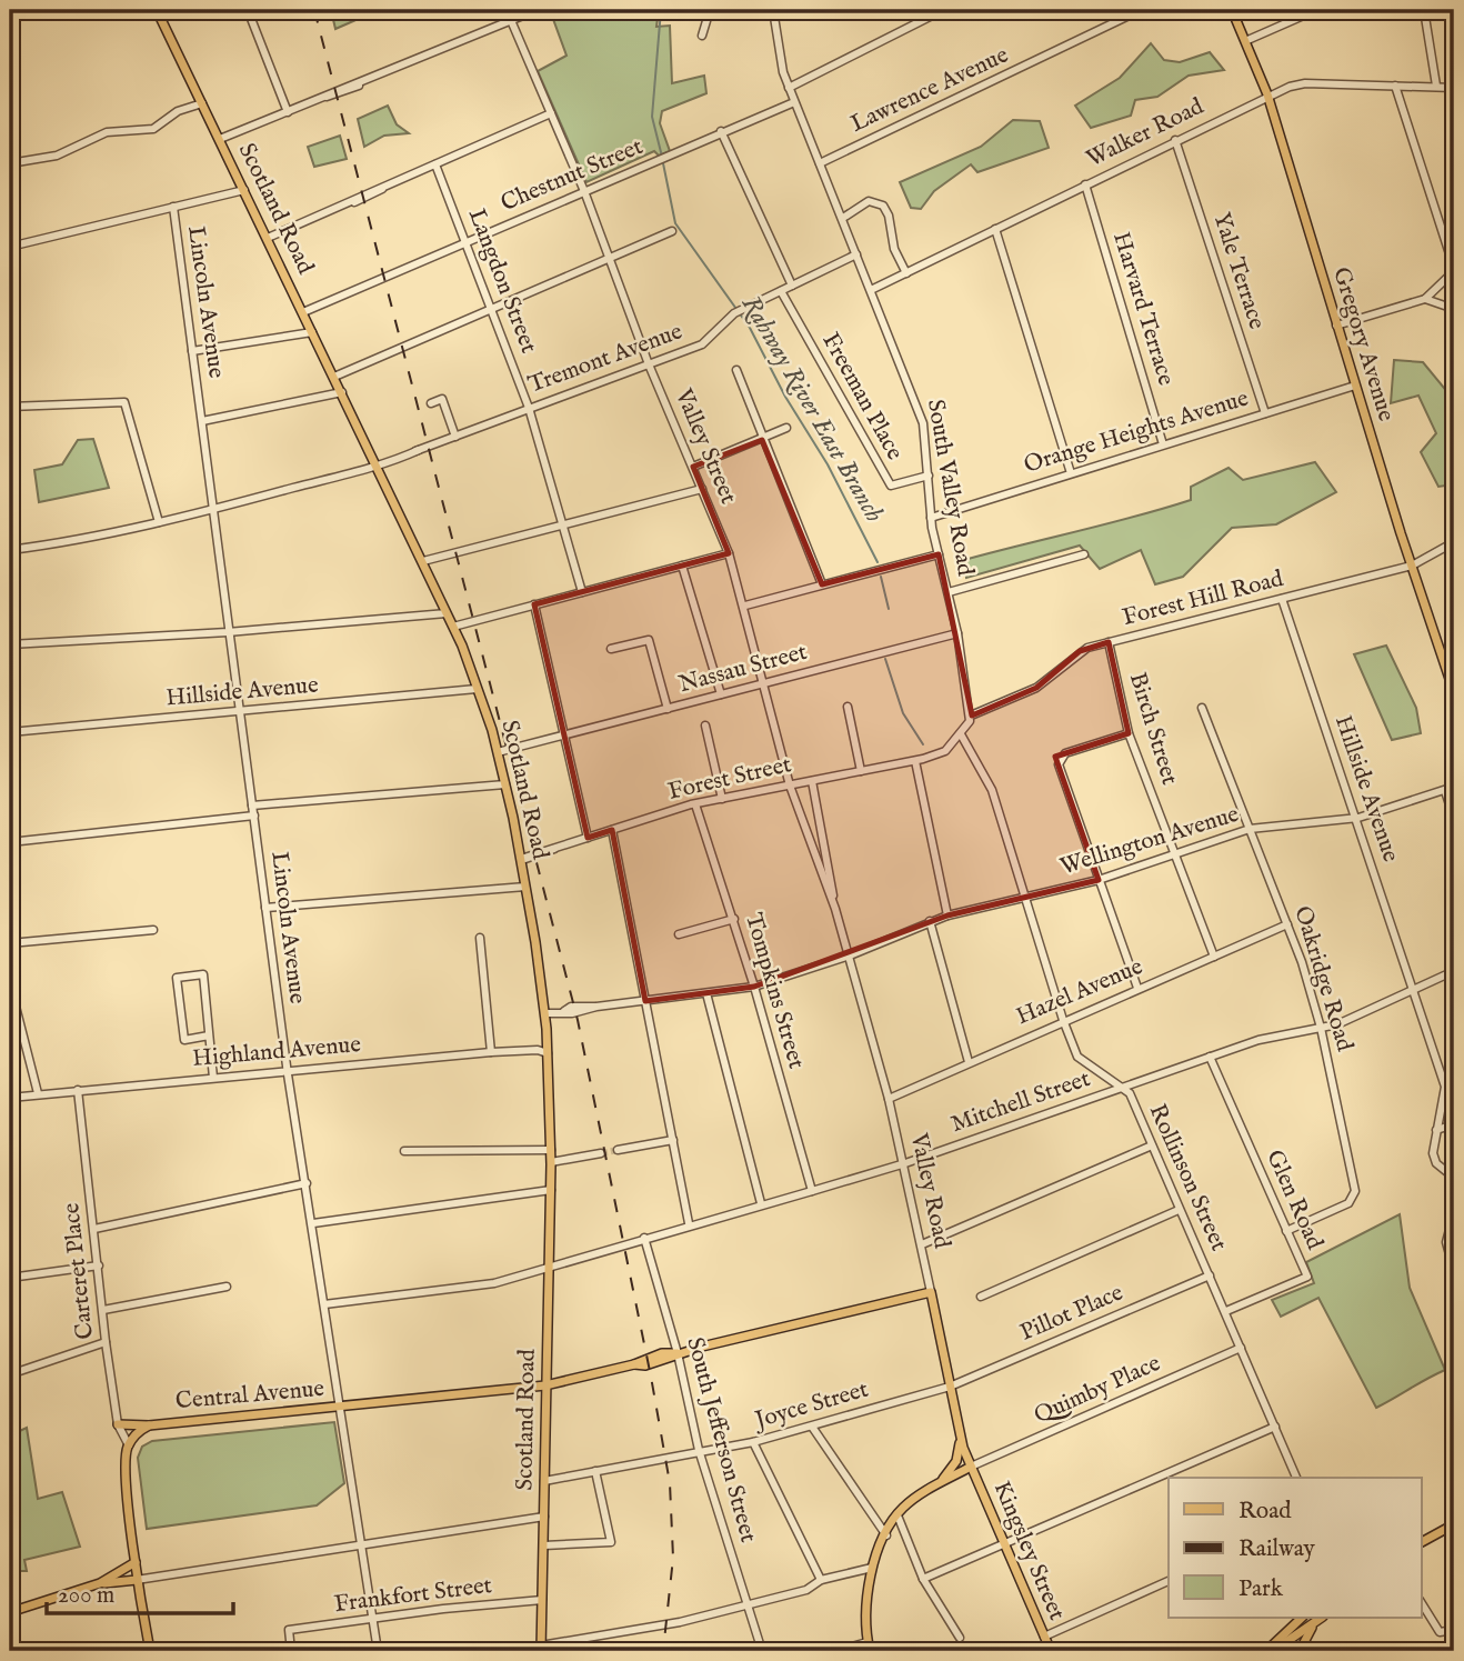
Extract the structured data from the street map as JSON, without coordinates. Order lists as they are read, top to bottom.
{
  "streets": {
    "main road": [
      "Scotland Road",
      "Gregory Avenue",
      "Valley Road",
      "Central Avenue",
      "Kingsley Street"
    ],
    "street": [
      "Lawrence Avenue",
      "Walker Road",
      "Chestnut Street",
      "Yale Terrace",
      "Langdon Street",
      "Lincoln Avenue",
      "Harvard Terrace",
      "Tremont Avenue",
      "Freeman Place",
      "Orange Heights Avenue",
      "Valley Street",
      "South Valley Road",
      "Forest Hill Road",
      "Nassau Street",
      "Hillside Avenue",
      "Birch Street",
      "Forest Street",
      "Wellington Avenue",
      "Oakridge Road",
      "Tompkins Street",
      "Hazel Avenue",
      "Highland Avenue",
      "Mitchell Street",
      "Rollinson Street",
      "Glen Road",
      "Carteret Place",
      "Pillot Place",
      "Quimby Place",
      "Joyce Street",
      "South Jefferson Street",
      "Frankfort Street"
    ]
  },
  "crossings": [
    ["Lawrence Avenue", "South Valley Road"],
    ["Walker Road", "Yale Terrace"],
    ["Walker Road", "Harvard Terrace"],
    ["Walker Road", "Gregory Avenue"],
    ["Walker Road", "South Valley Road"],
    ["Chestnut Street", "Scotland Road"],
    ["Chestnut Street", "Langdon Street"],
    ["Chestnut Street", "Valley Street"],
    ["Chestnut Street", "South Valley Road"],
    ["Scotland Road", "Tremont Avenue"],
    ["Scotland Road", "Nassau Street"],
    ["Scotland Road", "Hillside Avenue"],
    ["Scotland Road", "Forest Street"],
    ["Scotland Road", "Wellington Avenue"],
    ["Scotland Road", "Highland Avenue"],
    ["Scotland Road", "Mitchell Street"],
    ["Scotland Road", "Central Avenue"],
    ["Scotland Road", "Joyce Street"],
    ["Scotland Road", "Frankfort Street"],
    ["Yale Terrace", "Orange Heights Avenue"],
    ["Langdon Street", "Tremont Avenue"],
    ["Lincoln Avenue", "Tremont Avenue"],
    ["Lincoln Avenue", "Hillside Avenue"],
    ["Lincoln Avenue", "Highland Avenue"],
    ["Lincoln Avenue", "Mitchell Street"],
    ["Lincoln Avenue", "Central Avenue"],
    ["Lincoln Avenue", "Frankfort Street"],
    ["Harvard Terrace", "Orange Heights Avenue"],
    ["Gregory Avenue", "Orange Heights Avenue"],
    ["Gregory Avenue", "Forest Hill Road"],
    ["Tremont Avenue", "Freeman Place"],
    ["Tremont Avenue", "Valley Street"],
    ["Tremont Avenue", "South Valley Road"],
    ["Freeman Place", "South Valley Road"],
    ["Orange Heights Avenue", "South Valley Road"],
    ["Valley Street", "Nassau Street"],
    ["Valley Street", "Forest Street"],
    ["Valley Street", "Wellington Avenue"],
    ["Valley Street", "Valley Road"],
    ["South Valley Road", "Forest Hill Road"],
    ["South Valley Road", "Nassau Street"],
    ["Forest Hill Road", "Hillside Avenue"],
    ["Forest Hill Road", "Birch Street"],
    ["Hillside Avenue", "Wellington Avenue"],
    ["Hillside Avenue", "Mitchell Street"],
    ["Birch Street", "Wellington Avenue"],
    ["Birch Street", "Hazel Avenue"],
    ["Forest Street", "Tompkins Street"],
    ["Wellington Avenue", "Oakridge Road"],
    ["Wellington Avenue", "Tompkins Street"],
    ["Wellington Avenue", "Rollinson Street"],
    ["Wellington Avenue", "Valley Road"],
    ["Oakridge Road", "Hazel Avenue"],
    ["Oakridge Road", "Mitchell Street"],
    ["Oakridge Road", "Glen Road"],
    ["Tompkins Street", "Mitchell Street"],
    ["Hazel Avenue", "Rollinson Street"],
    ["Hazel Avenue", "Valley Road"],
    ["Highland Avenue", "Carteret Place"],
    ["Mitchell Street", "Rollinson Street"],
    ["Mitchell Street", "Valley Road"],
    ["Mitchell Street", "Glen Road"],
    ["Mitchell Street", "South Jefferson Street"],
    ["Rollinson Street", "Glen Road"],
    ["Rollinson Street", "Pillot Place"],
    ["Rollinson Street", "Quimby Place"],
    ["Valley Road", "Pillot Place"],
    ["Valley Road", "Quimby Place"],
    ["Valley Road", "Central Avenue"],
    ["Valley Road", "Joyce Street"],
    ["Valley Road", "Kingsley Street"],
    ["Carteret Place", "Central Avenue"],
    ["Pillot Place", "Joyce Street"],
    ["Quimby Place", "Kingsley Street"],
    ["Central Avenue", "South Jefferson Street"],
    ["Joyce Street", "South Jefferson Street"]
  ],
  "water": ["Rahway River East Branch"],
  "legend": ["Road", "Railway", "Park"],
  "scale_bar": "200 m"
}
